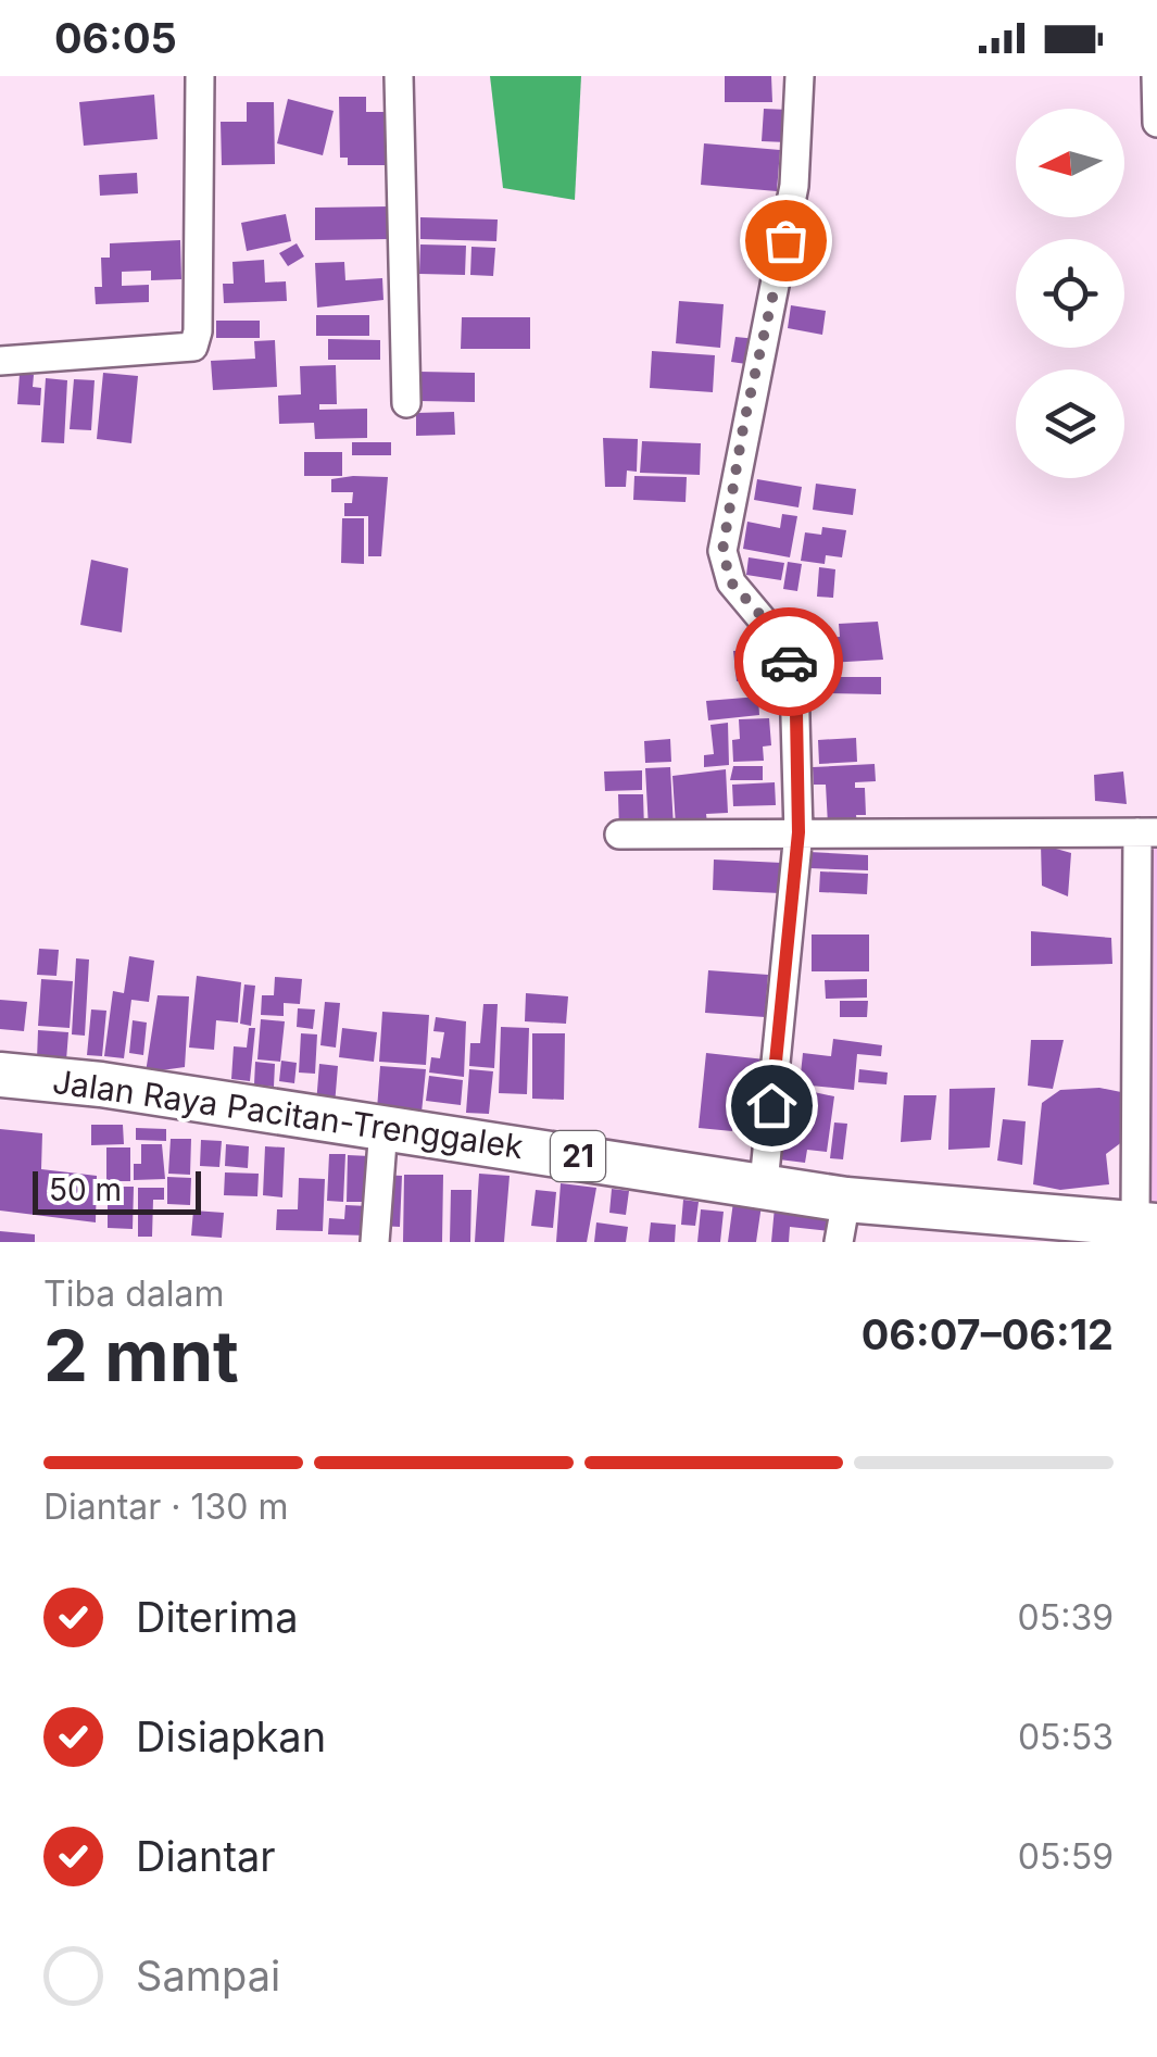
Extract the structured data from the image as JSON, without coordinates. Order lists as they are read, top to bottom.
{
  "streets": {
    "highway": ["Jalan Raya Pacitan-Trenggalek", "21"]
  },
  "scale_bar": "50 m",
  "north": "left",
  "page": {
    "status": "06:05",
    "scale": "50 m",
    "heading": ["2 mnt", "Tiba dalam", "06:07–06:12"],
    "bar": "Diantar · 130 m",
    "list": [
      ["Diterima", "05:39"],
      ["Disiapkan", "05:53"],
      ["Diantar", "05:59"],
      "Sampai"
    ]
  }
}
